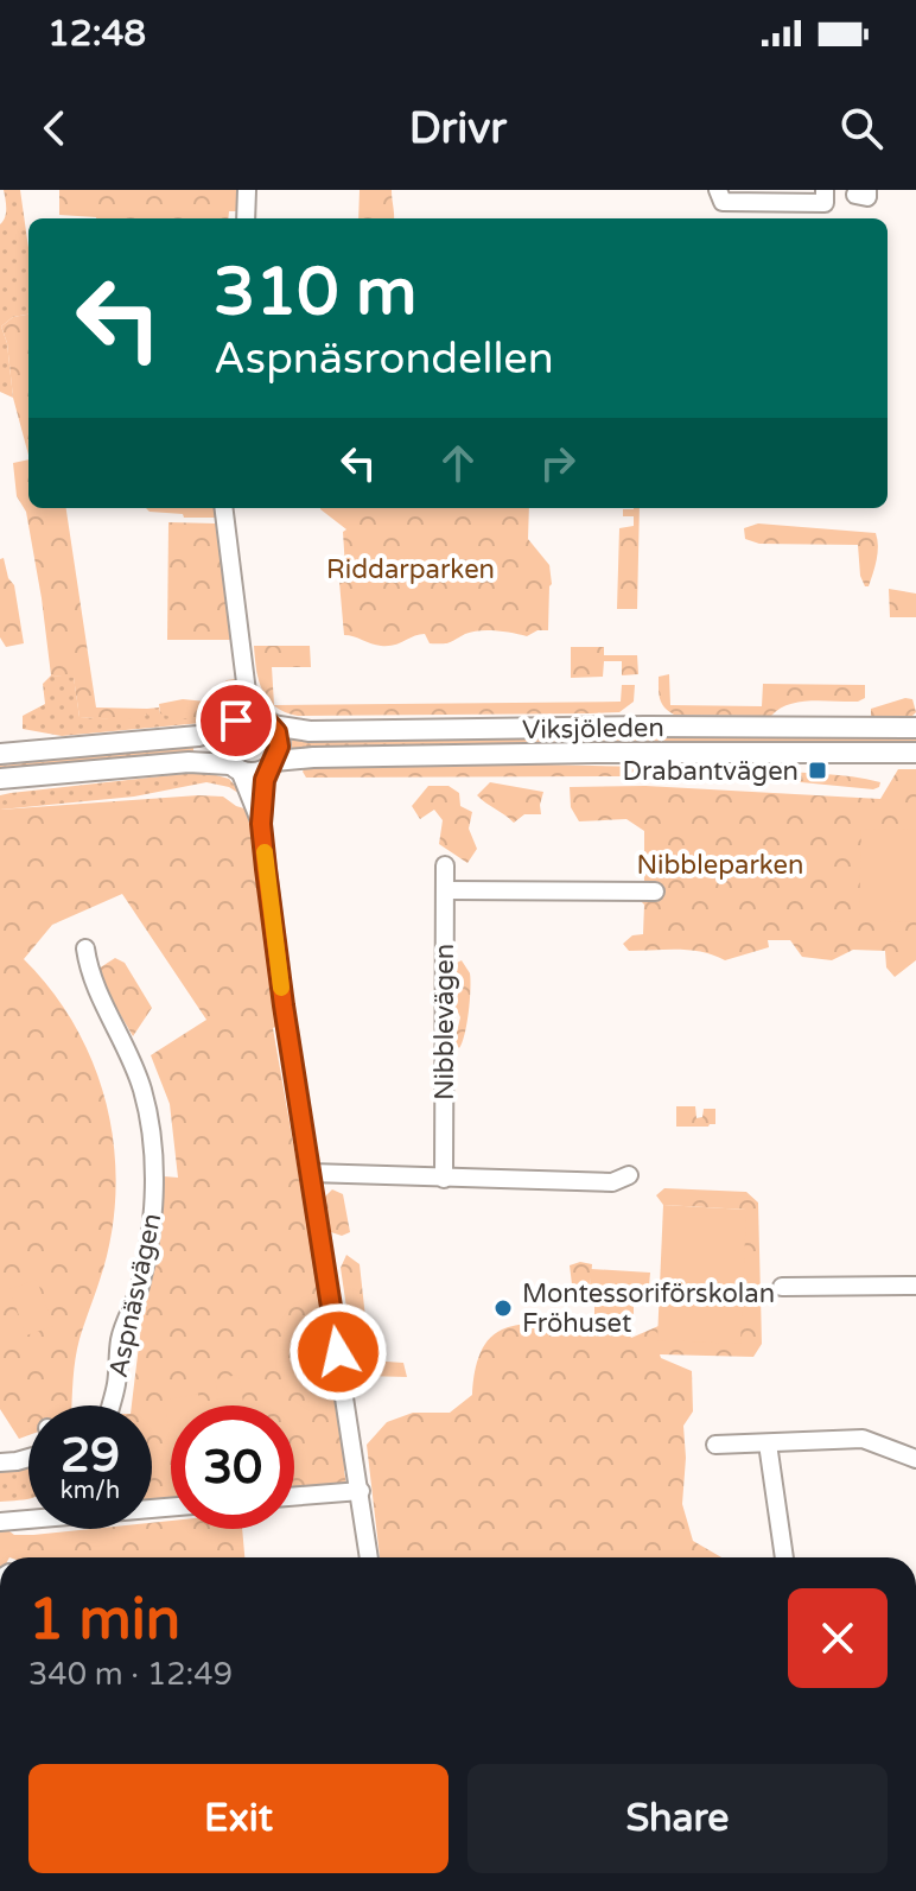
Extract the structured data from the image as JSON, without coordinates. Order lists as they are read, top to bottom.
{
  "streets": {
    "main road": ["Viksjöleden"],
    "street": ["Nibblevägen", "Aspnäsvägen"]
  },
  "parks": ["Riddarparken", "Nibbleparken"],
  "places": {
    "transit": ["Drabantvägen"],
    "other": ["Montessoriförskolan Fröhuset"]
  },
  "page": {
    "status": "12:48",
    "header": "Drivr",
    "turn": ["310 m", "Aspnäsrondellen"],
    "speed": "29 km/h",
    "limit": "30",
    "heading": ["1 min", "340 m · 12:49"],
    "buttons": ["Exit", "Share"]
  }
}
